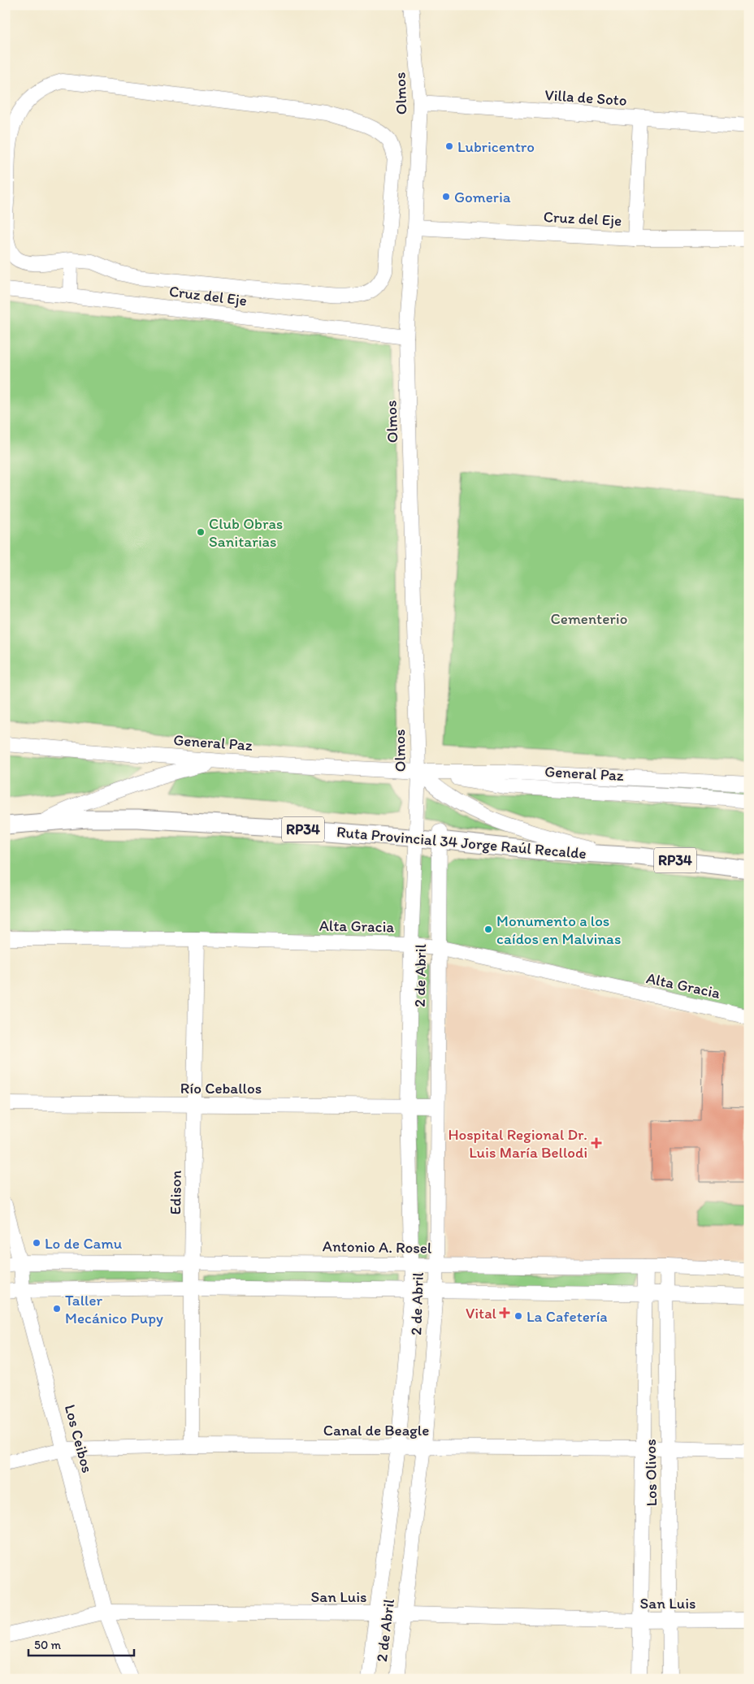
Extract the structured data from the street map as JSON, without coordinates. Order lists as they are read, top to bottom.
{
  "streets": {
    "main road": ["RP34", "Ruta Provincial 34 Jorge Raúl Recalde"],
    "street": [
      "Olmos",
      "Villa de Soto",
      "Cruz del Eje",
      "General Paz",
      "Alta Gracia",
      "2 de Abril",
      "Río Ceballos",
      "Edison",
      "Antonio A. Rosel",
      "Canal de Beagle",
      "Los Ceibos",
      "Los Olivos",
      "San Luis"
    ]
  },
  "crossings": [
    ["Olmos", "Villa de Soto"],
    ["Olmos", "Cruz del Eje"],
    ["Olmos", "General Paz"],
    ["Olmos", "Ruta Provincial 34 Jorge Raúl Recalde"],
    ["Olmos", "2 de Abril"],
    ["Ruta Provincial 34 Jorge Raúl Recalde", "2 de Abril"],
    ["Alta Gracia", "2 de Abril"],
    ["Alta Gracia", "Edison"],
    ["2 de Abril", "Río Ceballos"],
    ["2 de Abril", "Antonio A. Rosel"],
    ["2 de Abril", "Canal de Beagle"],
    ["2 de Abril", "San Luis"],
    ["Río Ceballos", "Edison"],
    ["Edison", "Antonio A. Rosel"],
    ["Edison", "Canal de Beagle"],
    ["Antonio A. Rosel", "Los Ceibos"],
    ["Antonio A. Rosel", "Los Olivos"],
    ["Canal de Beagle", "Los Ceibos"],
    ["Canal de Beagle", "Los Olivos"],
    ["Los Ceibos", "San Luis"],
    ["Los Olivos", "San Luis"]
  ],
  "parks": ["Cementerio"],
  "places": {
    "other": [
      "Lubricentro",
      "Gomeria",
      "Club Obras Sanitarias",
      "Monumento a los caídos en Malvinas",
      "Lo de Camu",
      "Taller Mecánico Pupy",
      "La Cafetería"
    ],
    "health": ["Hospital Regional Dr. Luis María Bellodi", "Vital"]
  },
  "scale_bar": "50 m"
}
